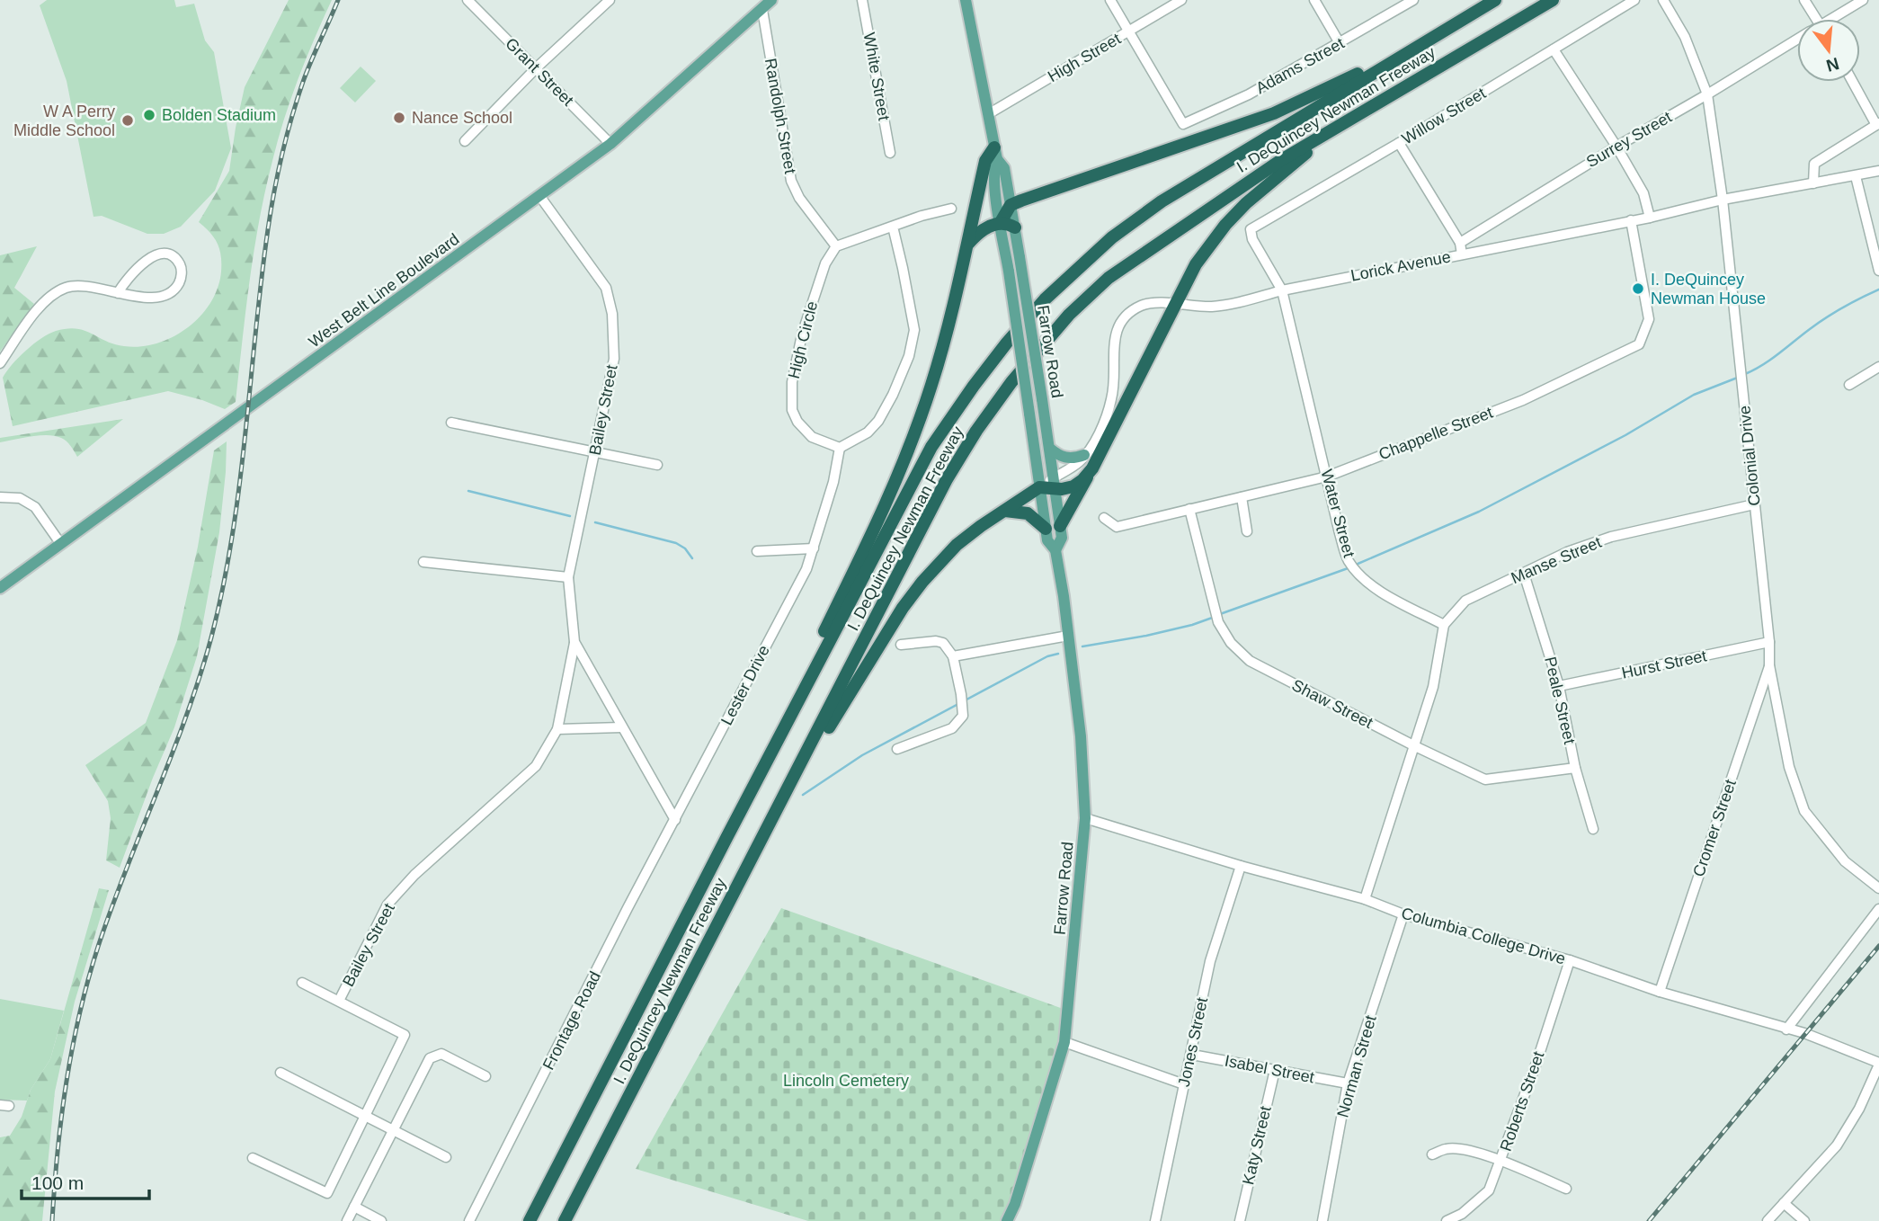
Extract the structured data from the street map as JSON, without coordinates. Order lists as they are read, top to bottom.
{
  "streets": {
    "highway": ["I. DeQuincey Newman Freeway"],
    "main road": ["West Belt Line Boulevard", "Farrow Road"],
    "street": [
      "High Street",
      "Adams Street",
      "Grant Street",
      "White Street",
      "Randolph Street",
      "Willow Street",
      "Surrey Street",
      "Lorick Avenue",
      "High Circle",
      "Bailey Street",
      "Chappelle Street",
      "Colonial Drive",
      "Water Street",
      "Manse Street",
      "Hurst Street",
      "Lester Drive",
      "Peale Street",
      "Shaw Street",
      "Cromer Street",
      "Columbia College Drive",
      "Frontage Road",
      "Jones Street",
      "Norman Street",
      "Isabel Street",
      "Roberts Street",
      "Katy Street"
    ]
  },
  "crossings": [
    ["High Street", "Adams Street"],
    ["High Street", "Farrow Road"],
    ["Grant Street", "West Belt Line Boulevard"],
    ["Randolph Street", "West Belt Line Boulevard"],
    ["Randolph Street", "High Circle"],
    ["Willow Street", "Water Street"],
    ["Surrey Street", "Colonial Drive"],
    ["Lorick Avenue", "Farrow Road"],
    ["Lorick Avenue", "Chappelle Street"],
    ["Lorick Avenue", "Colonial Drive"],
    ["Lorick Avenue", "Water Street"],
    ["West Belt Line Boulevard", "Bailey Street"],
    ["Farrow Road", "Columbia College Drive"],
    ["Bailey Street", "Lester Drive"],
    ["Bailey Street", "Frontage Road"],
    ["Chappelle Street", "Water Street"],
    ["Chappelle Street", "Shaw Street"],
    ["Colonial Drive", "Manse Street"],
    ["Colonial Drive", "Hurst Street"],
    ["Colonial Drive", "Cromer Street"],
    ["Water Street", "Manse Street"],
    ["Manse Street", "Peale Street"],
    ["Hurst Street", "Peale Street"],
    ["Lester Drive", "Frontage Road"],
    ["Peale Street", "Shaw Street"],
    ["Cromer Street", "Columbia College Drive"],
    ["Columbia College Drive", "Jones Street"],
    ["Columbia College Drive", "Norman Street"],
    ["Columbia College Drive", "Roberts Street"],
    ["Jones Street", "Isabel Street"],
    ["Norman Street", "Isabel Street"],
    ["Isabel Street", "Katy Street"]
  ],
  "parks": ["Lincoln Cemetery"],
  "places": [
    "Bolden Stadium",
    "Nance School",
    "W A Perry Middle School",
    "I. DeQuincey Newman House"
  ],
  "scale_bar": "100 m",
  "north": "bottom"
}
